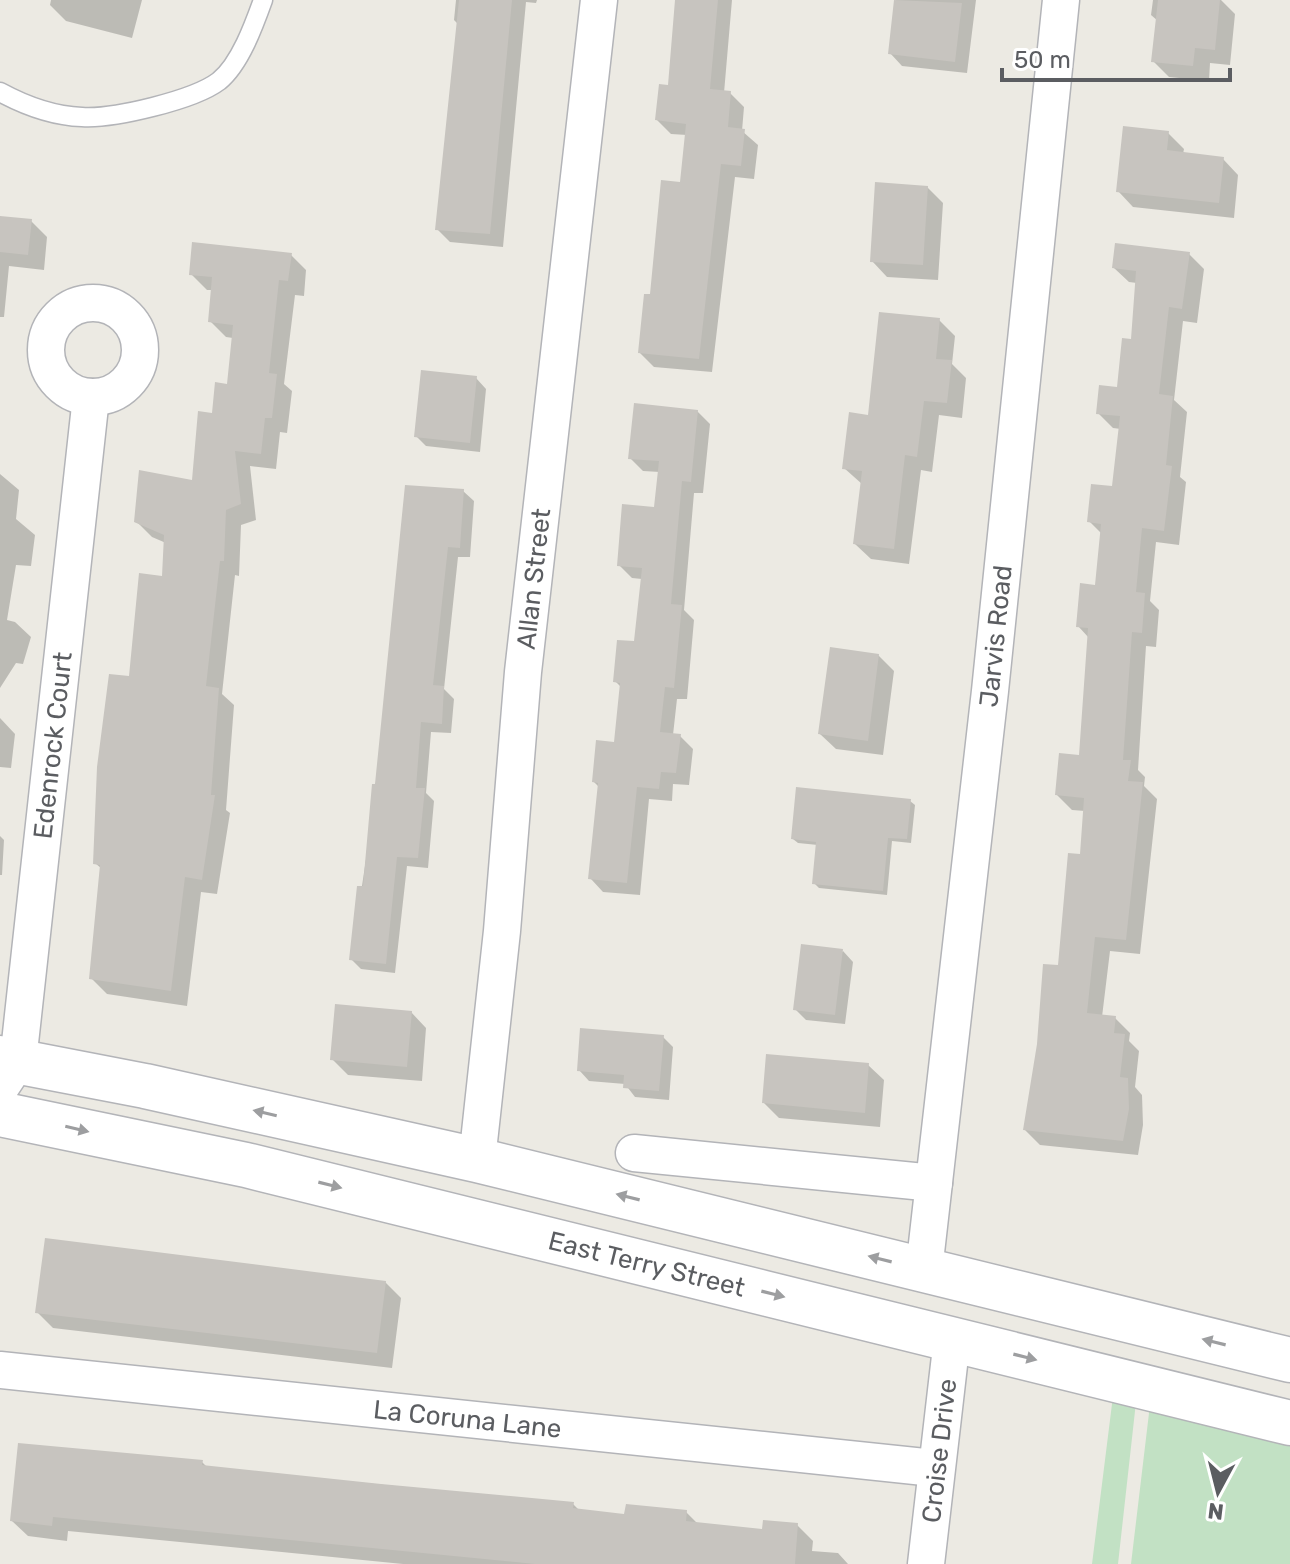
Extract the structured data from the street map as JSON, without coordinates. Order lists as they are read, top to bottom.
{
  "streets": {
    "street": [
      "Allan Street",
      "Jarvis Road",
      "Edenrock Court",
      "East Terry Street",
      "La Coruna Lane",
      "Croise Drive"
    ]
  },
  "crossings": [
    ["East Terry Street", "Croise Drive"],
    ["La Coruna Lane", "Croise Drive"]
  ],
  "scale_bar": "50 m",
  "north": "bottom"
}
